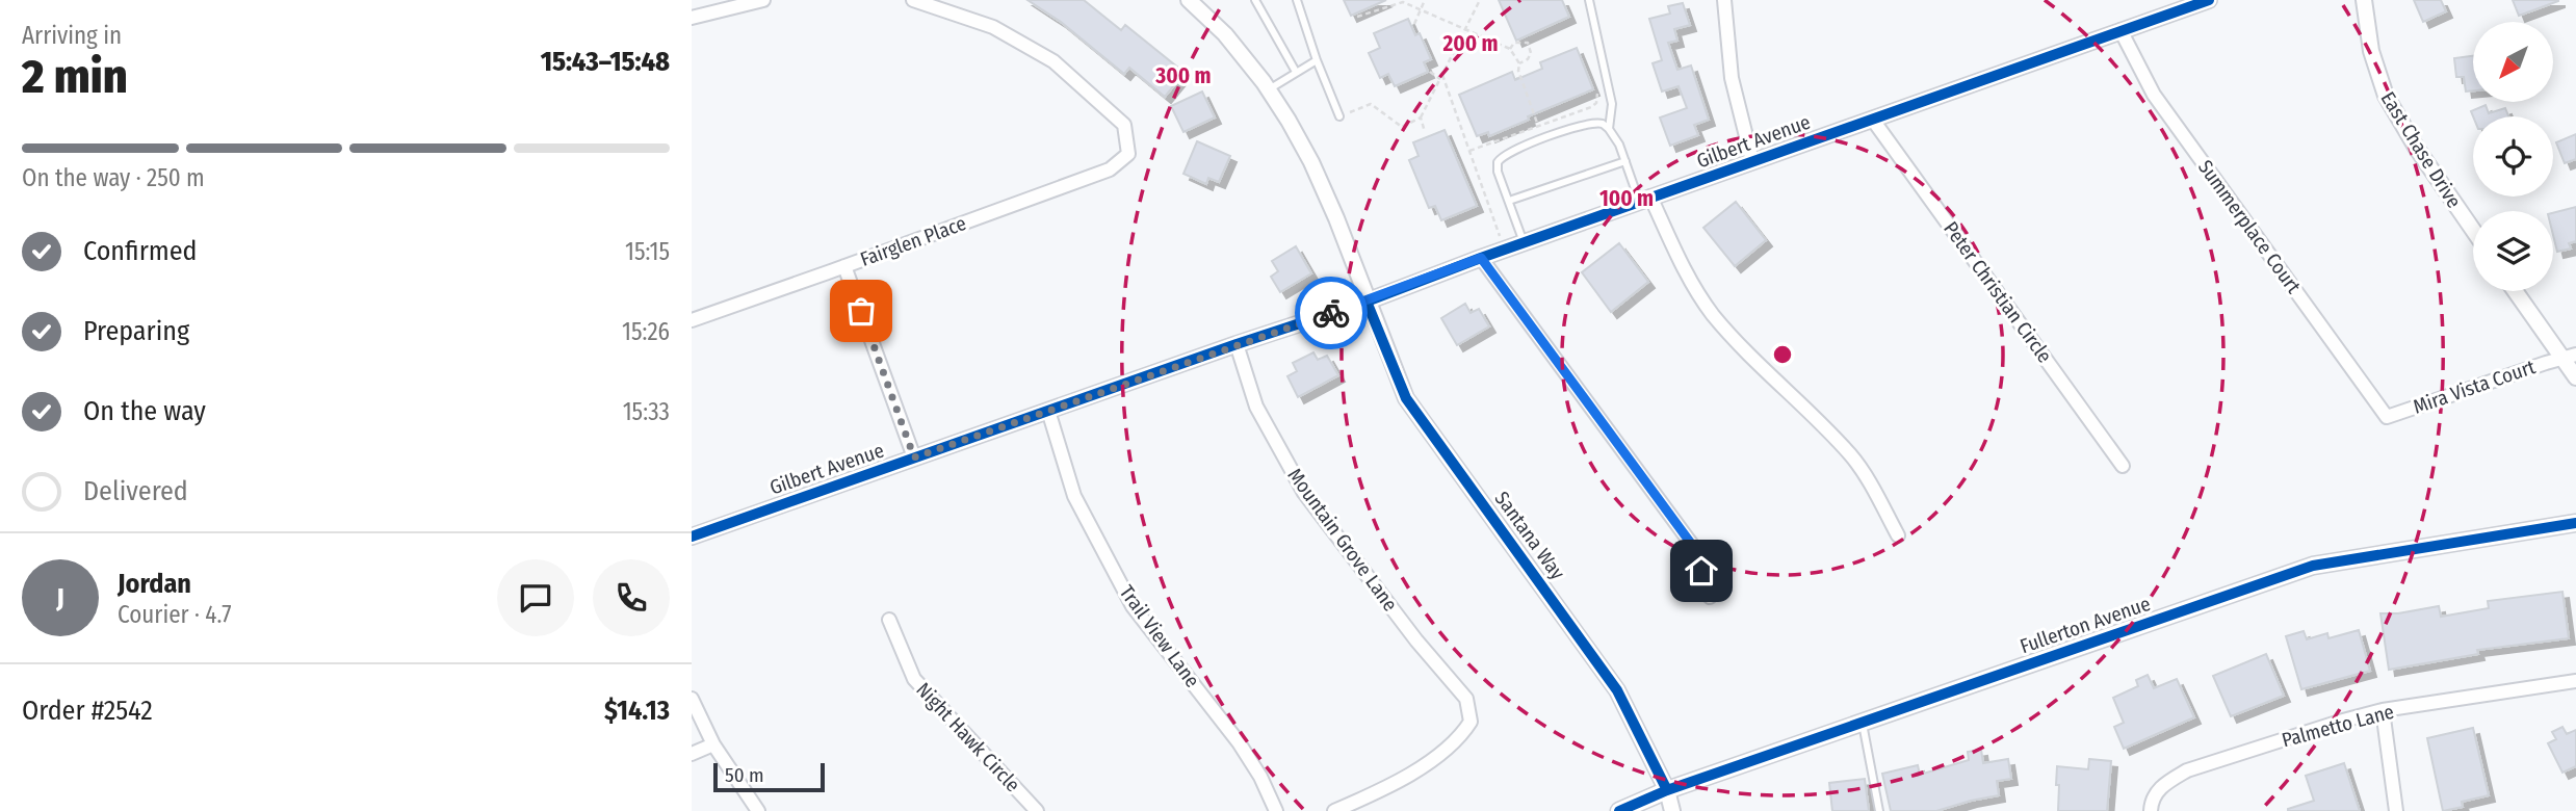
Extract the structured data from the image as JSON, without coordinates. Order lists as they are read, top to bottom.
{
  "streets": {
    "main road": ["Fullerton Avenue"],
    "street": [
      "Gilbert Avenue",
      "East Chase Drive",
      "Summerplace Court",
      "Fairglen Place",
      "Peter Christian Circle",
      "Mira Vista Court",
      "Santana Way",
      "Mountain Grove Lane",
      "Trail View Lane",
      "Palmetto Lane",
      "Night Hawk Circle"
    ]
  },
  "crossings": [
    ["Gilbert Avenue", "Summerplace Court"],
    ["Gilbert Avenue", "Peter Christian Circle"],
    ["Gilbert Avenue", "Santana Way"],
    ["Gilbert Avenue", "Mountain Grove Lane"],
    ["Gilbert Avenue", "Trail View Lane"],
    ["Summerplace Court", "Mira Vista Court"],
    ["Santana Way", "Fullerton Avenue"]
  ],
  "scale_bar": "50 m",
  "north": "bottom left",
  "page": {
    "heading": ["2 min", "Arriving in", "15:43–15:48"],
    "panel": [
      "Jordan",
      "Courier · 4.7",
      "Order #2542",
      "$14.13"
    ],
    "bar": "On the way · 250 m",
    "list": [
      ["Confirmed", "15:15"],
      ["Preparing", "15:26"],
      ["On the way", "15:33"],
      "Delivered"
    ],
    "round": "J",
    "scale": "50 m"
  },
  "rings": ["200 m", "300 m", "100 m"]
}
